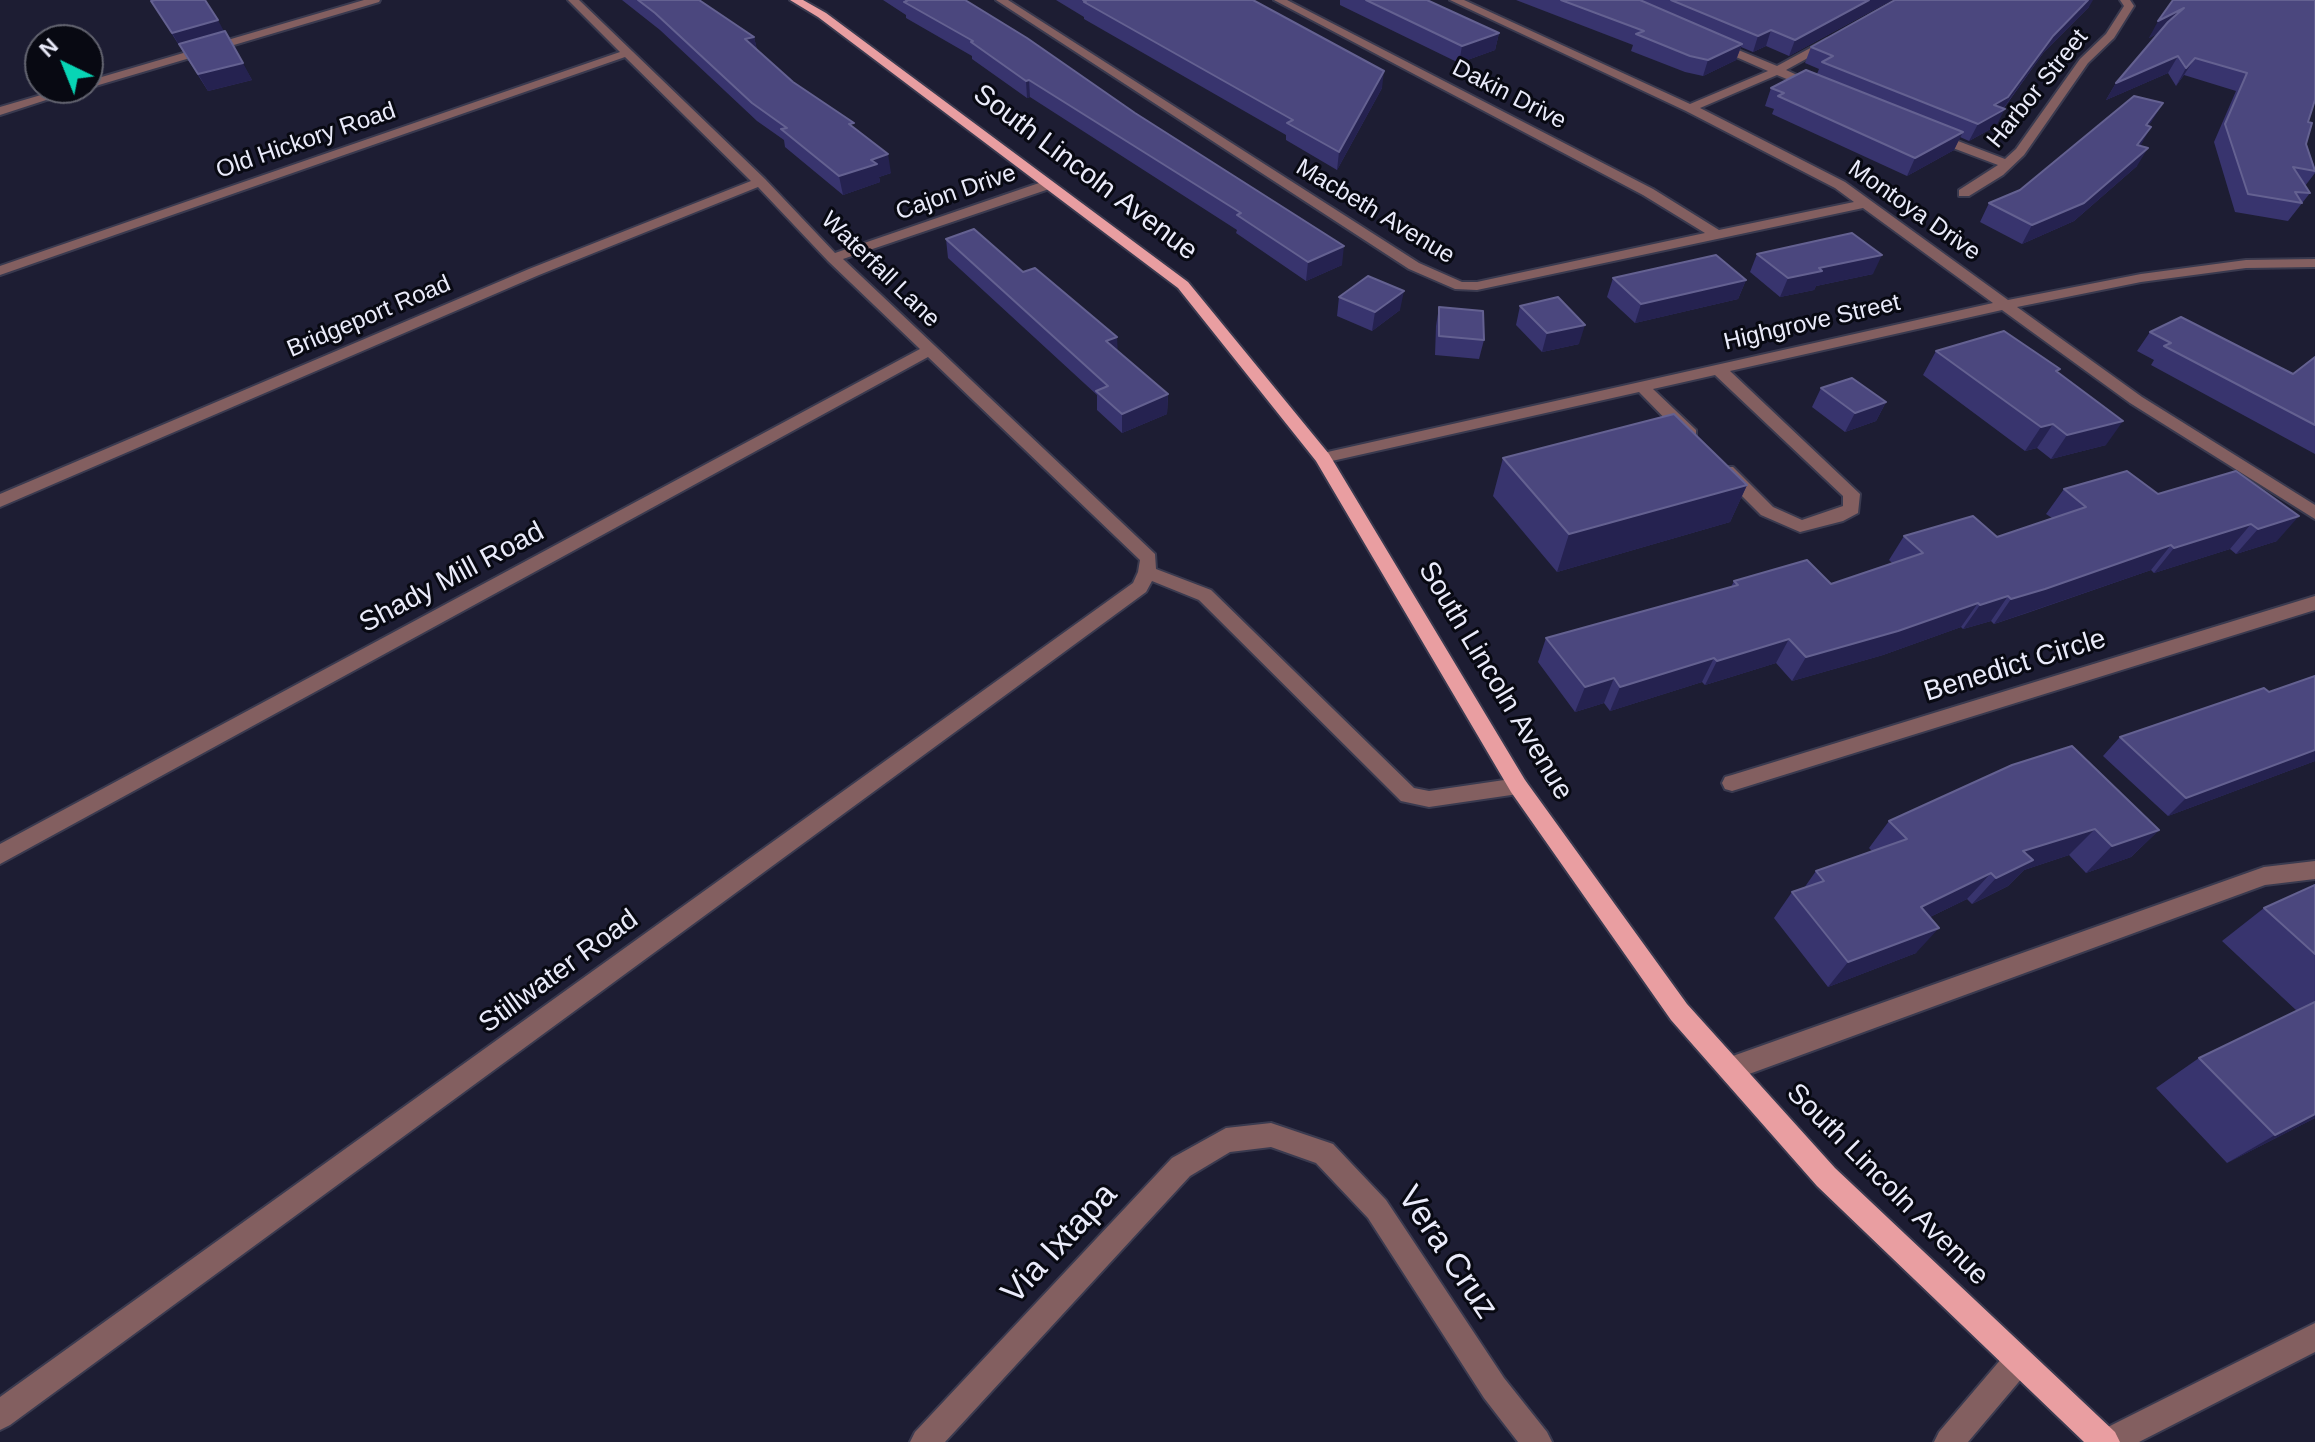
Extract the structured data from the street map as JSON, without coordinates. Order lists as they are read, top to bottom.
{
  "streets": {
    "main road": ["South Lincoln Avenue"],
    "street": [
      "Harbor Street",
      "Dakin Drive",
      "Old Hickory Road",
      "Cajon Drive",
      "Montoya Drive",
      "Macbeth Avenue",
      "Waterfall Lane",
      "Bridgeport Road",
      "Highgrove Street",
      "Shady Mill Road",
      "Benedict Circle",
      "Stillwater Road",
      "Via Ixtapa",
      "Vera Cruz"
    ]
  },
  "crossings": [
    ["Dakin Drive", "Macbeth Avenue"],
    ["Old Hickory Road", "Waterfall Lane"],
    ["South Lincoln Avenue", "Cajon Drive"],
    ["South Lincoln Avenue", "Highgrove Street"],
    ["Cajon Drive", "Waterfall Lane"],
    ["Montoya Drive", "Macbeth Avenue"],
    ["Montoya Drive", "Highgrove Street"],
    ["Waterfall Lane", "Bridgeport Road"],
    ["Waterfall Lane", "Shady Mill Road"],
    ["Waterfall Lane", "Stillwater Road"],
    ["Via Ixtapa", "Vera Cruz"]
  ],
  "north": "top left"
}
